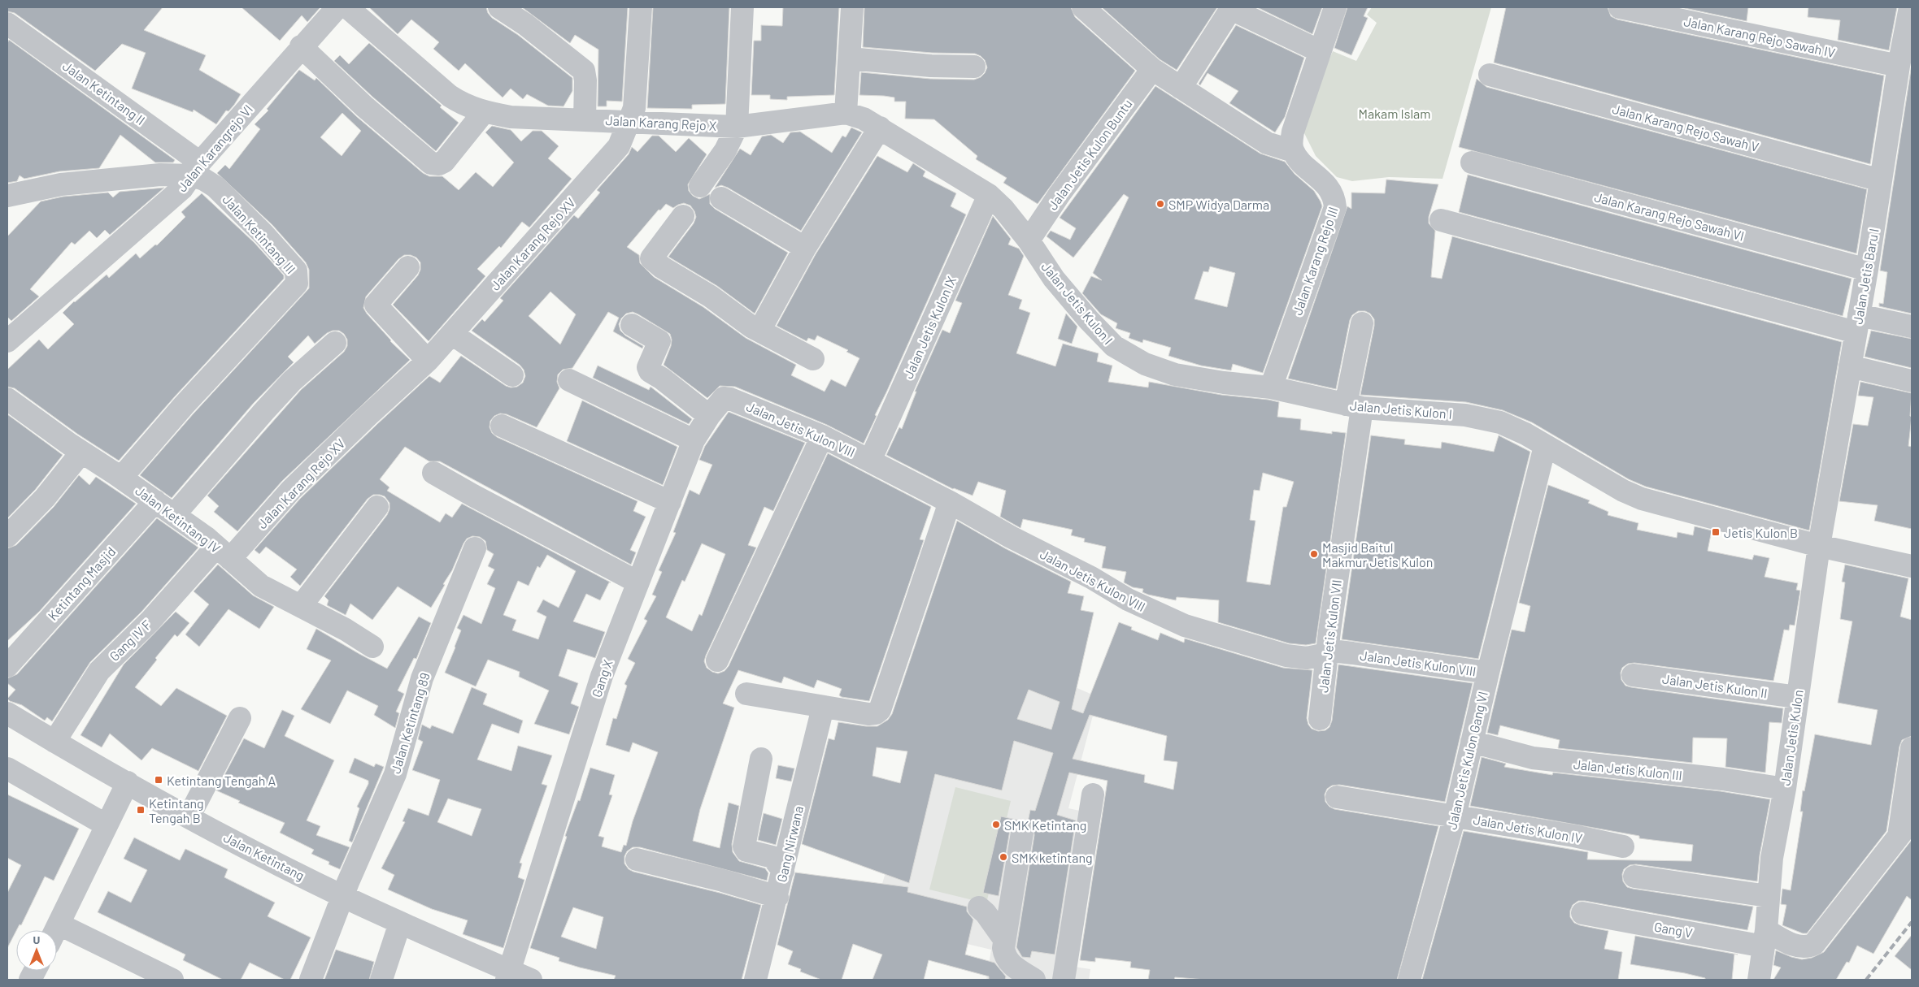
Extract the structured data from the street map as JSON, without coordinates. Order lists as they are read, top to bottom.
{
  "streets": {
    "street": [
      "Jalan Karang Rejo Sawah IV",
      "Jalan Ketintang II",
      "Jalan Karang Rejo X",
      "Jalan Karang Rejo Sawah V",
      "Jalan Karangrejo VI",
      "Jalan Jetis Kulon Buntu",
      "Jalan Karang Rejo Sawah VI",
      "Jalan Ketintang III",
      "Jalan Karang Rejo XV",
      "Jalan Karang Rejo III",
      "Jalan Jetis Baru I",
      "Jalan Jetis Kulon I",
      "Jalan Jetis Kulon IX",
      "Jalan Jetis Kulon VIII",
      "Jalan Ketintang IV",
      "Ketintang Masjid",
      "Jalan Jetis Kulon VII",
      "Gang IV F",
      "Gang X",
      "Jalan Jetis Kulon II",
      "Jalan Ketintang 89",
      "Jalan Jetis Kulon",
      "Jalan Jetis Kulon Gang VI",
      "Jalan Jetis Kulon III",
      "Jalan Jetis Kulon IV",
      "Gang Nirwana",
      "Jalan Ketintang",
      "Gang V"
    ]
  },
  "crossings": [
    ["Jalan Karang Rejo Sawah IV", "Jalan Jetis Baru I"],
    ["Jalan Ketintang II", "Jalan Karangrejo VI"],
    ["Jalan Ketintang II", "Jalan Ketintang III"],
    ["Jalan Karang Rejo X", "Jalan Karang Rejo XV"],
    ["Jalan Karang Rejo X", "Jalan Jetis Kulon I"],
    ["Jalan Karang Rejo X", "Jalan Jetis Kulon IX"],
    ["Jalan Karang Rejo Sawah V", "Jalan Jetis Baru I"],
    ["Jalan Karangrejo VI", "Jalan Ketintang III"],
    ["Jalan Jetis Kulon Buntu", "Jalan Jetis Kulon I"],
    ["Jalan Karang Rejo Sawah VI", "Jalan Jetis Baru I"],
    ["Jalan Ketintang III", "Jalan Ketintang IV"],
    ["Jalan Karang Rejo XV", "Jalan Ketintang IV"],
    ["Jalan Karang Rejo XV", "Gang IV F"],
    ["Jalan Karang Rejo III", "Jalan Jetis Kulon I"],
    ["Jalan Jetis Baru I", "Jalan Jetis Kulon I"],
    ["Jalan Jetis Baru I", "Jalan Jetis Kulon"],
    ["Jalan Jetis Kulon I", "Jalan Jetis Kulon IX"],
    ["Jalan Jetis Kulon I", "Jalan Jetis Kulon VII"],
    ["Jalan Jetis Kulon I", "Jalan Jetis Kulon"],
    ["Jalan Jetis Kulon I", "Jalan Jetis Kulon Gang VI"],
    ["Jalan Jetis Kulon IX", "Jalan Jetis Kulon VIII"],
    ["Jalan Jetis Kulon VIII", "Jalan Jetis Kulon VII"],
    ["Jalan Jetis Kulon VIII", "Gang X"],
    ["Jalan Jetis Kulon VIII", "Jalan Jetis Kulon Gang VI"],
    ["Jalan Ketintang IV", "Ketintang Masjid"],
    ["Jalan Ketintang IV", "Gang IV F"],
    ["Gang IV F", "Jalan Ketintang"],
    ["Gang X", "Jalan Ketintang"],
    ["Jalan Jetis Kulon II", "Jalan Jetis Kulon"],
    ["Jalan Ketintang 89", "Jalan Ketintang"],
    ["Jalan Jetis Kulon", "Jalan Jetis Kulon III"],
    ["Jalan Jetis Kulon", "Gang V"],
    ["Jalan Jetis Kulon Gang VI", "Jalan Jetis Kulon III"],
    ["Jalan Jetis Kulon Gang VI", "Jalan Jetis Kulon IV"]
  ],
  "parks": ["Makam Islam"],
  "places": {
    "other": [
      "SMP Widya Darma",
      "Masjid Baitul Makmur Jetis Kulon",
      "SMK Ketintang",
      "SMK ketintang"
    ],
    "transit": ["Jetis Kulon B", "Ketintang Tengah A", "Ketintang Tengah B"]
  },
  "north": "top"
}
